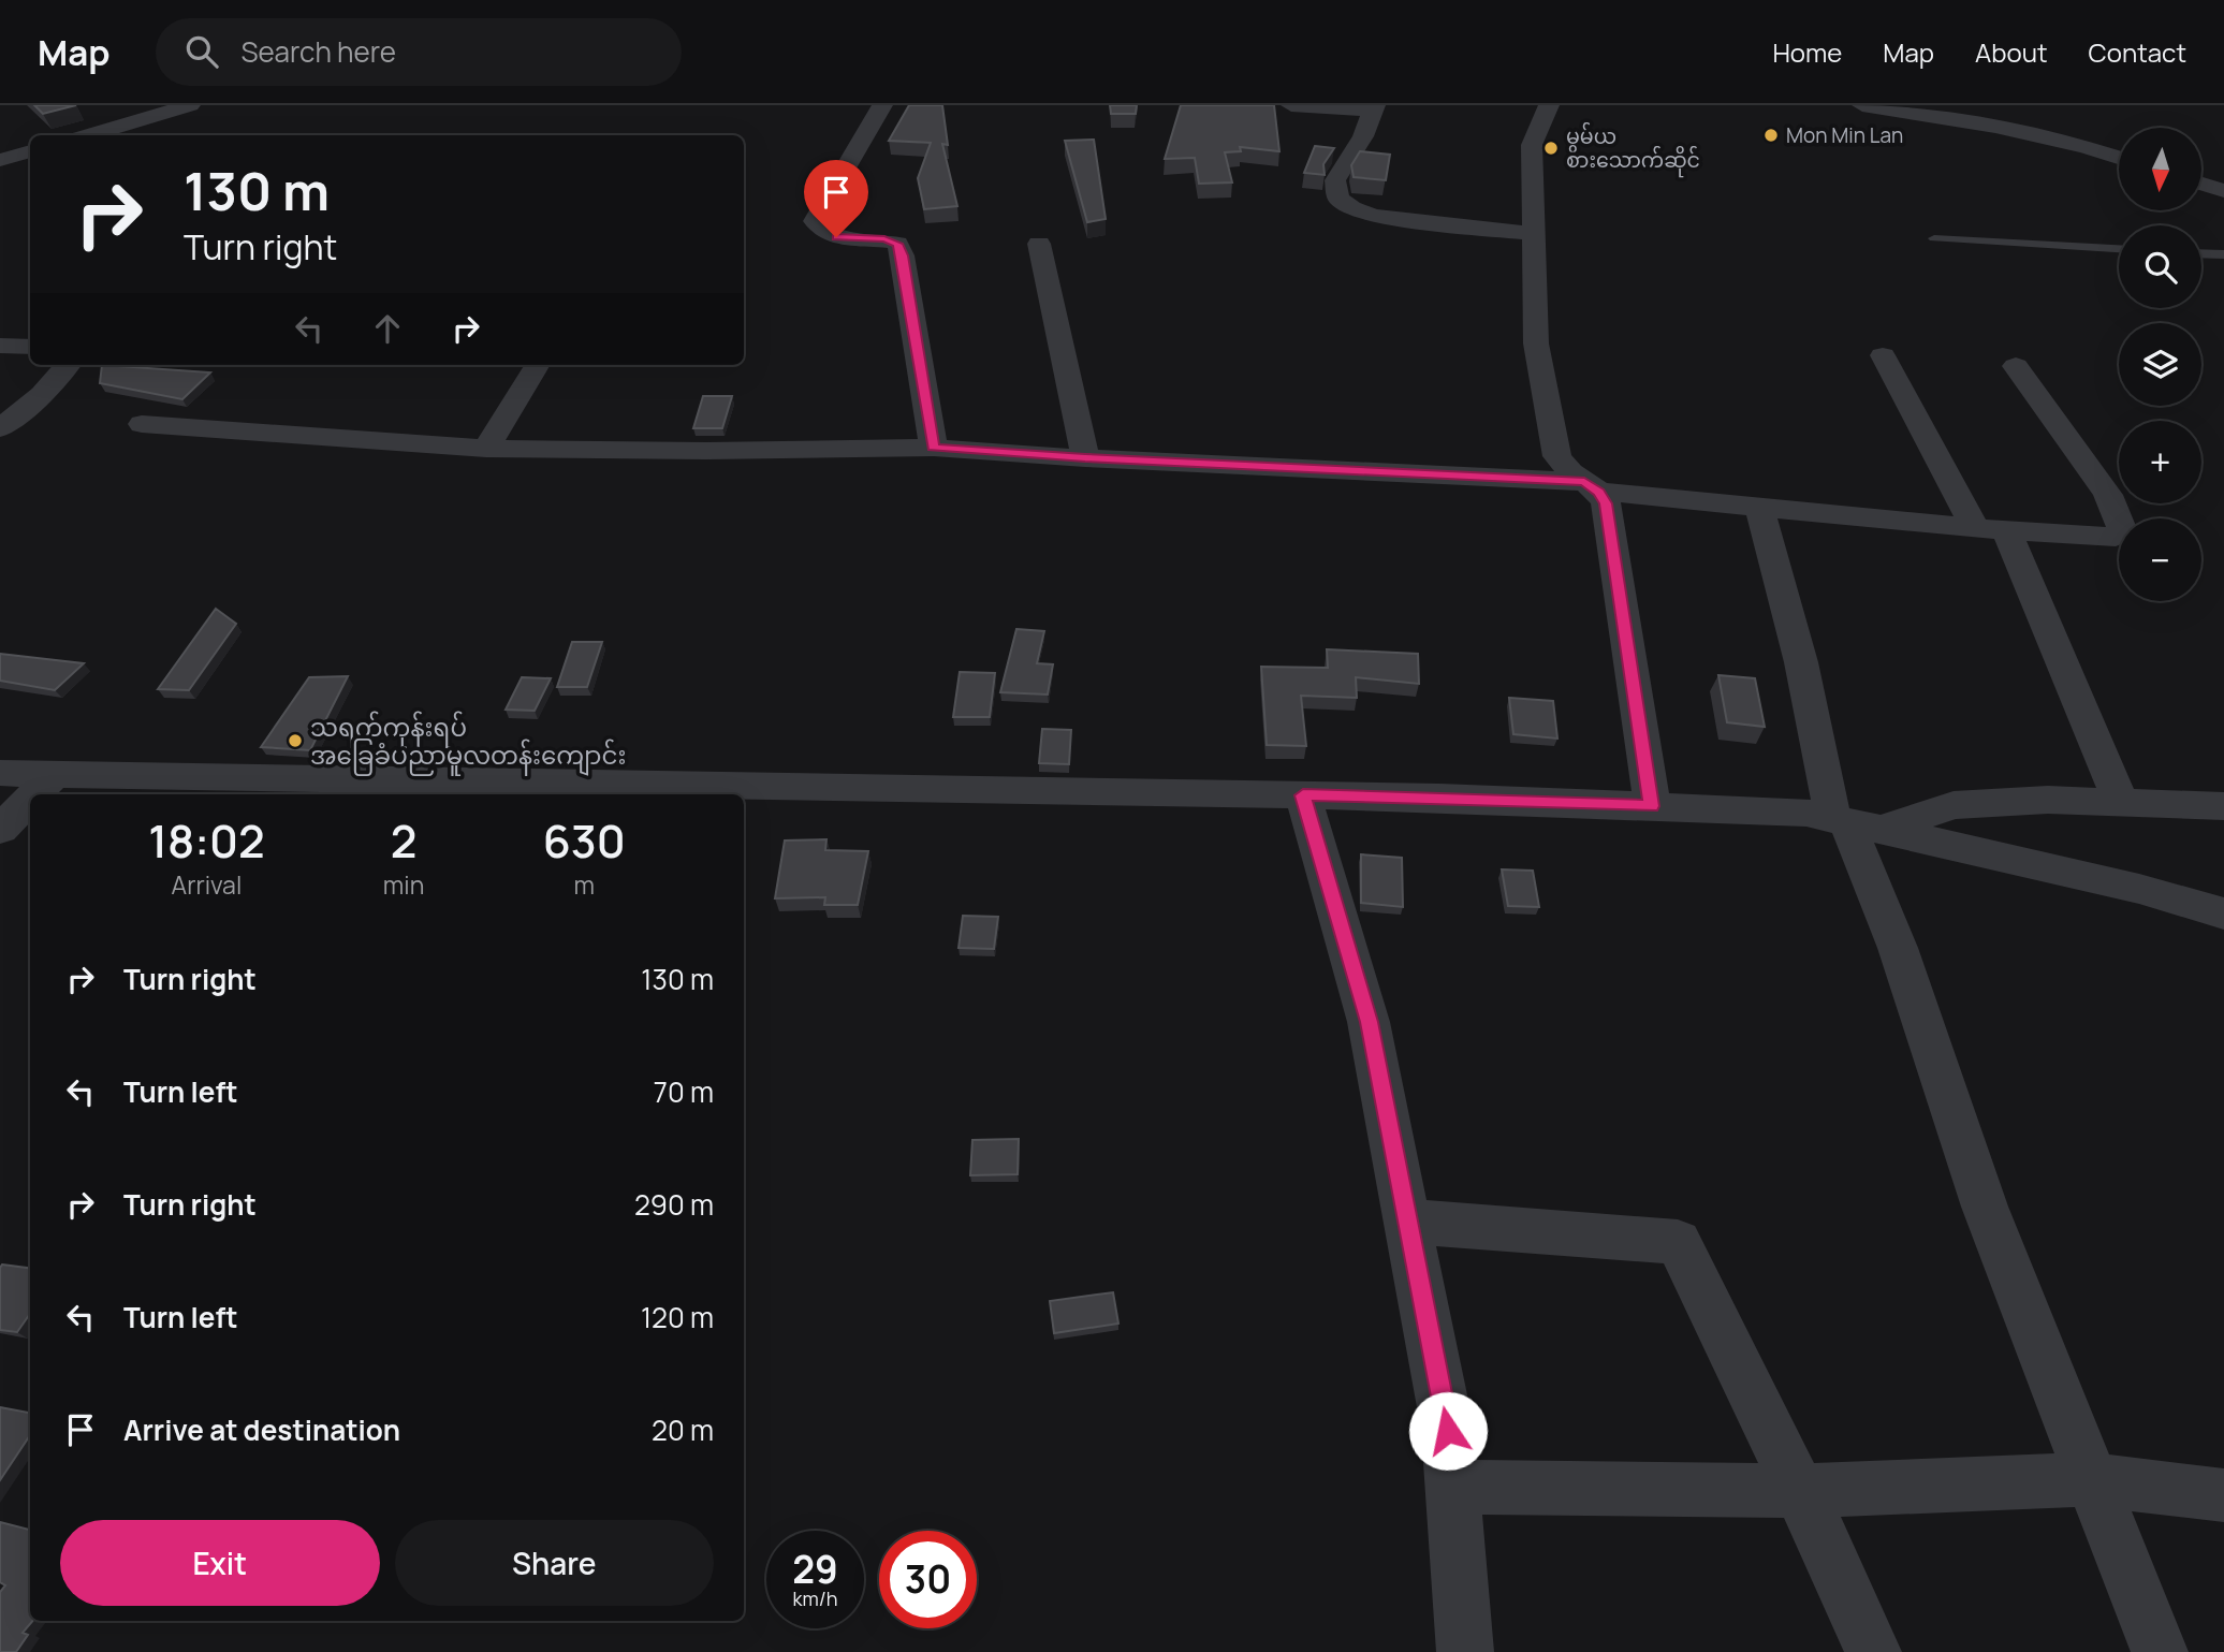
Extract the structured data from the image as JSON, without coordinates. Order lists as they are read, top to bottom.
{
  "places": ["Mon Min Lan", "မွမ်ယ စားသောက်ဆိုင်", "သရက်ကုန်းရပ် အခြေခံပညာမူလတန်းကျောင်း"],
  "north": "bottom",
  "page": {
    "header": "Map",
    "search": "Search here",
    "nav": [
      "Home",
      "Map",
      "About",
      "Contact"
    ],
    "map_buttons": ["+", "−"],
    "turn": ["130 m", "Turn right"],
    "eta": [
      "18:02",
      "Arrival",
      "2",
      "min",
      "630",
      "m"
    ],
    "list": [
      {
        "name": "Turn right",
        "value": "130 m"
      },
      {
        "name": "Turn left",
        "value": "70 m"
      },
      {
        "name": "Turn right",
        "value": "290 m"
      },
      {
        "name": "Turn left",
        "value": "120 m"
      },
      {
        "name": "Arrive at destination",
        "value": "20 m"
      }
    ],
    "buttons": ["Exit", "Share"],
    "speed": "29 km/h",
    "limit": "30"
  }
}
